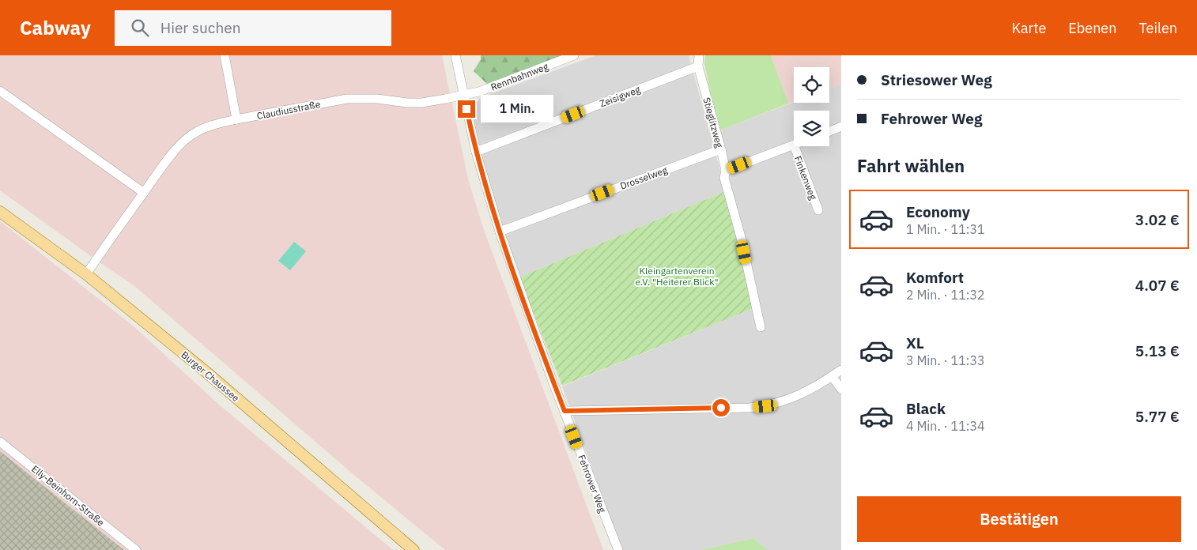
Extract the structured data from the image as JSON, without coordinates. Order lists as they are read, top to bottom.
{
  "streets": {
    "main road": ["Burger Chaussee"],
    "street": [
      "Rennbahnweg",
      "Zeisigweg",
      "Claudiusstraße",
      "Stieglitzweg",
      "Drosselweg",
      "Finkenweg",
      "Fehrower Weg",
      "Elly-Beinhorn-Straße"
    ]
  },
  "crossings": [
    ["Rennbahnweg", "Claudiusstraße"],
    ["Rennbahnweg", "Fehrower Weg"],
    ["Zeisigweg", "Stieglitzweg"],
    ["Zeisigweg", "Fehrower Weg"],
    ["Claudiusstraße", "Burger Chaussee"],
    ["Claudiusstraße", "Fehrower Weg"],
    ["Stieglitzweg", "Drosselweg"],
    ["Stieglitzweg", "Finkenweg"],
    ["Drosselweg", "Fehrower Weg"]
  ],
  "parks": ["Kleingartenverein e.V. \"Heiterer Blick\""],
  "page": {
    "header": "Cabway",
    "search": "Hier suchen",
    "nav": ["Karte", "Ebenen", "Teilen"],
    "banner": ["Striesower Weg", "Fehrower Weg"],
    "bubble": "1 Min.",
    "heading": "Fahrt wählen",
    "list": [
      {
        "name": "Economy",
        "note": "1 Min. · 11:31",
        "value": "3.02 €"
      },
      {
        "name": "Komfort",
        "note": "2 Min. · 11:32",
        "value": "4.07 €"
      },
      {
        "name": "XL",
        "note": "3 Min. · 11:33",
        "value": "5.13 €"
      },
      {
        "name": "Black",
        "note": "4 Min. · 11:34",
        "value": "5.77 €"
      }
    ],
    "buttons": "Bestätigen"
  }
}
